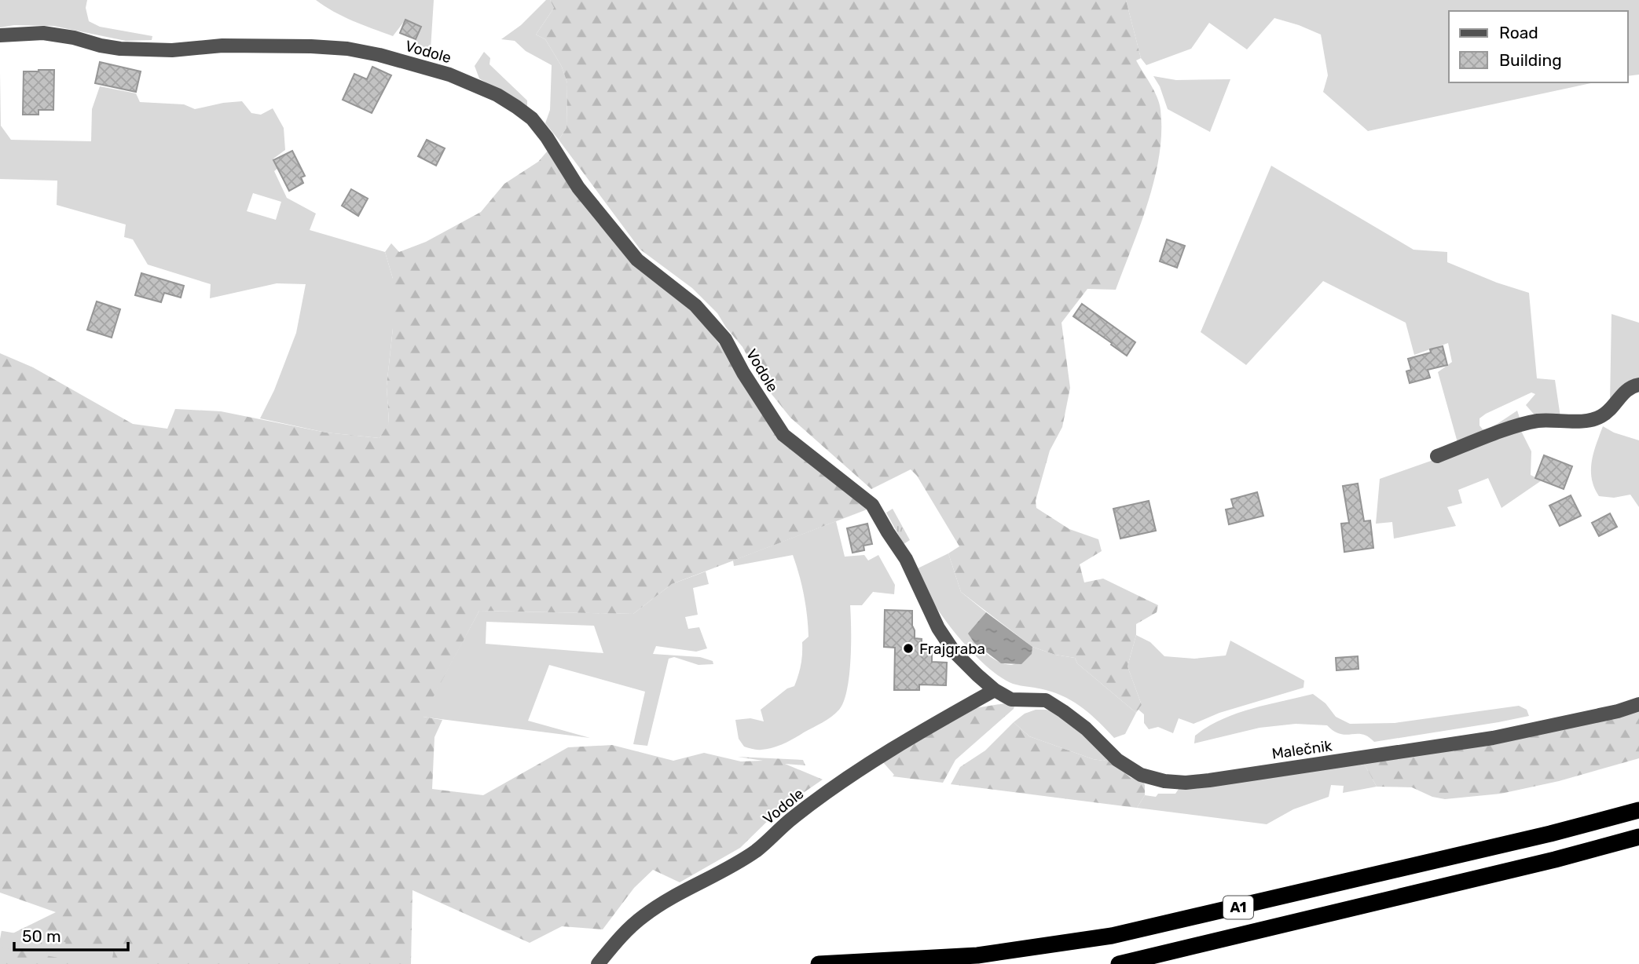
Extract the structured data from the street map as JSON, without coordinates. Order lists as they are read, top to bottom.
{
  "streets": {
    "highway": ["A1"],
    "street": ["Vodole", "Malečnik"]
  },
  "crossings": [
    ["Vodole", "Malečnik"]
  ],
  "places": ["Frajgraba"],
  "legend": ["Road", "Building"],
  "scale_bar": "50 m"
}
